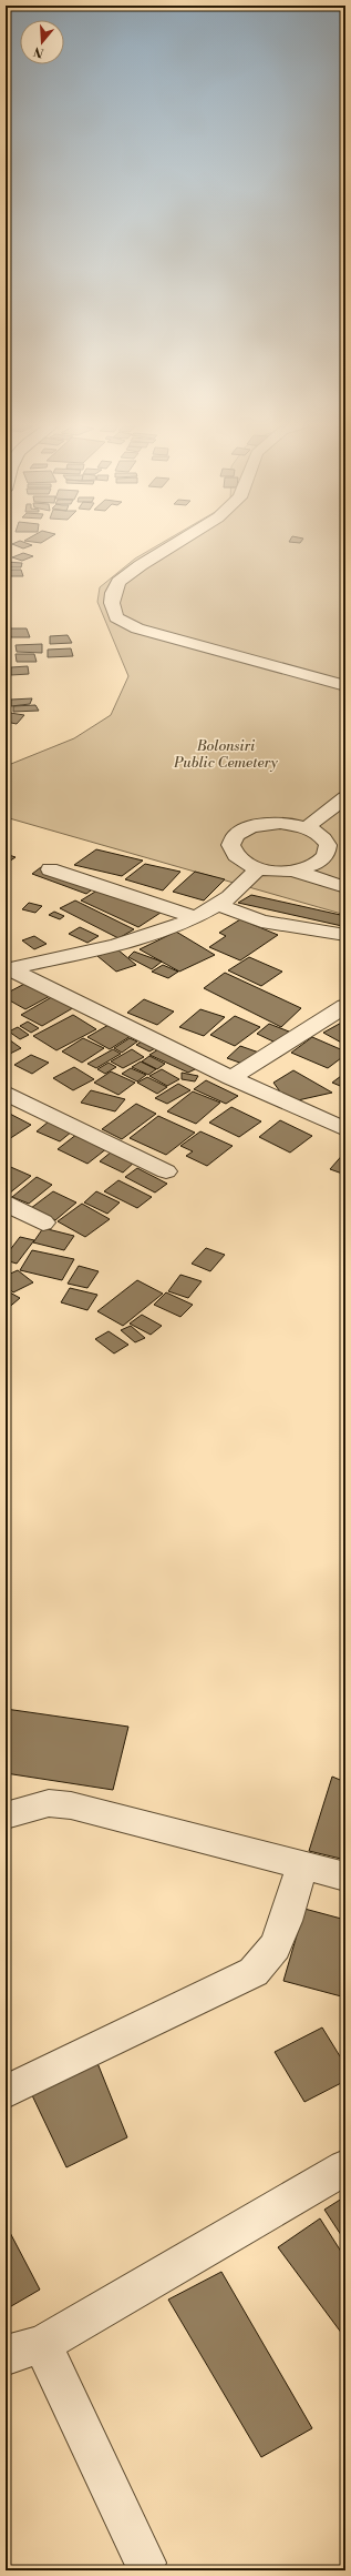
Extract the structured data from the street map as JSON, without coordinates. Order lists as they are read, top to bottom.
{
  "parks": ["Bolonsiri Public Cemetery"],
  "north": "bottom"
}
